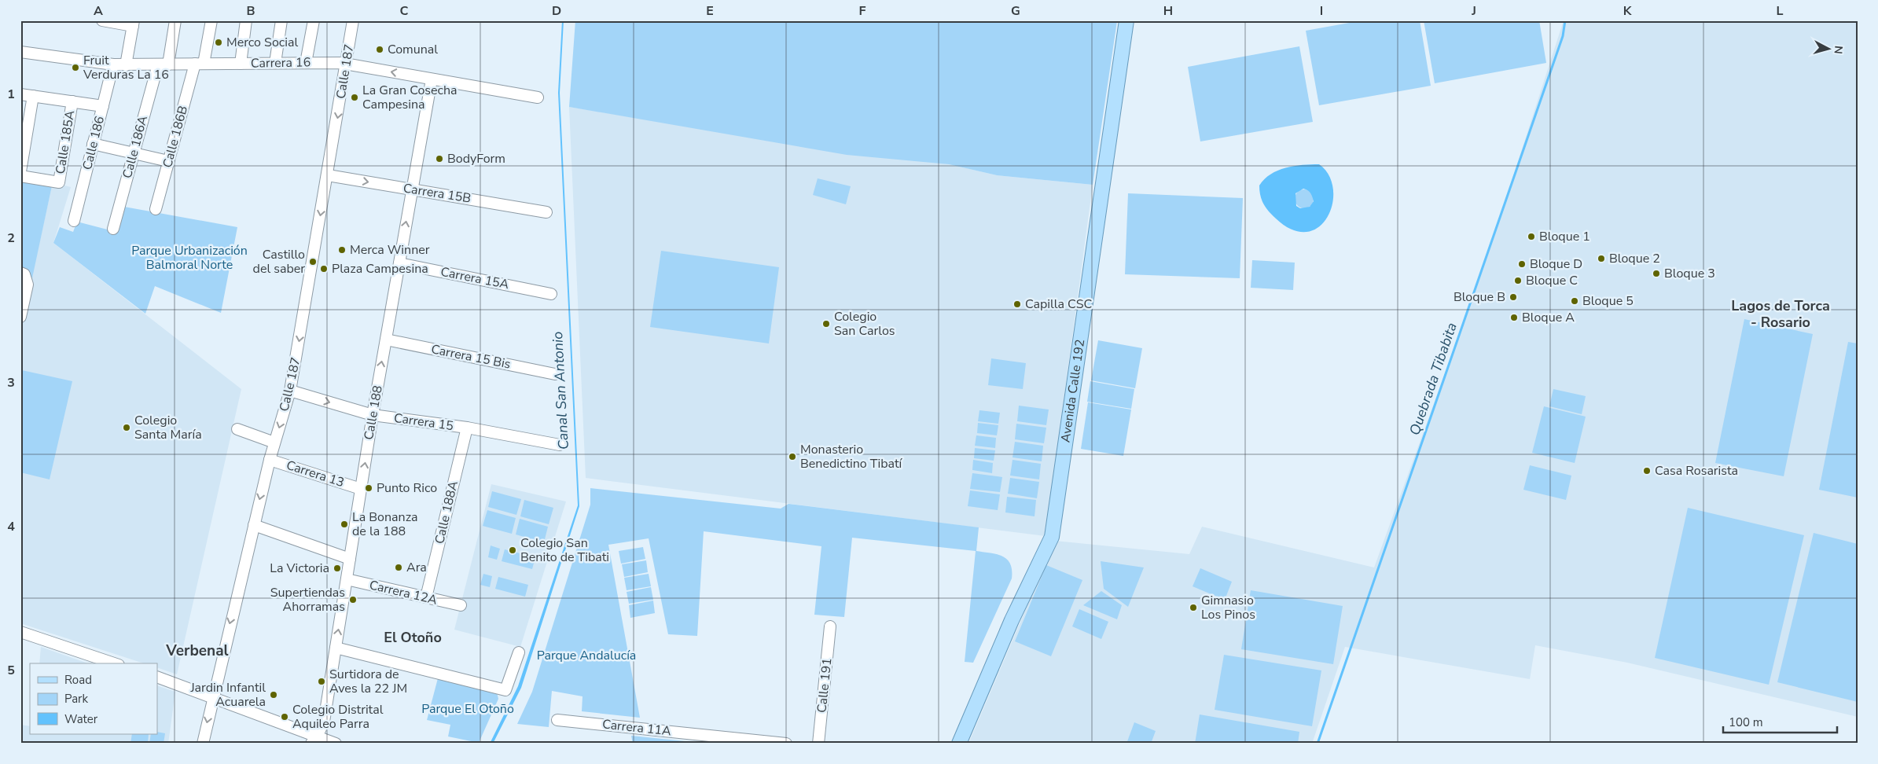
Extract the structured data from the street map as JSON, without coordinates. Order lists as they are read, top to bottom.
{
  "streets": {
    "main road": ["Avenida Calle 192"],
    "street": [
      "Carrera 16",
      "Calle 187",
      "Calle 186B",
      "Calle 185A",
      "Calle 186",
      "Calle 186A",
      "Carrera 15B",
      "Carrera 15A",
      "Carrera 15 Bis",
      "Calle 188",
      "Carrera 15",
      "Carrera 13",
      "Calle 188A",
      "Carrera 12A",
      "Calle 191",
      "Carrera 11A"
    ]
  },
  "crossings": [
    ["Carrera 16", "Calle 187"],
    ["Carrera 16", "Calle 186B"],
    ["Carrera 16", "Calle 186"],
    ["Carrera 16", "Calle 186A"],
    ["Carrera 16", "Calle 188"],
    ["Calle 187", "Carrera 15B"],
    ["Calle 187", "Carrera 15"],
    ["Calle 187", "Carrera 13"],
    ["Carrera 15B", "Calle 188"],
    ["Carrera 15A", "Calle 188"],
    ["Carrera 15 Bis", "Calle 188"],
    ["Calle 188", "Carrera 15"],
    ["Calle 188", "Carrera 13"],
    ["Calle 188", "Carrera 12A"],
    ["Carrera 15", "Calle 188A"],
    ["Calle 188A", "Carrera 12A"]
  ],
  "one_way": ["Calle 187", "Carrera 15B", "Calle 188"],
  "districts": ["Lagos de Torca - Rosario", "El Otoño", "Verbenal"],
  "water": ["Quebrada Tibabita", "Canal San Antonio"],
  "parks": ["Parque Urbanización Balmoral Norte", "Parque Andalucía", "Parque El Otoño"],
  "places": [
    "Merco Social",
    "Comunal",
    "Fruit Verduras La 16",
    "La Gran Cosecha Campesina",
    "BodyForm",
    "Bloque 1",
    "Merca Winner",
    "Bloque 2",
    "Castillo del saber",
    "Bloque D",
    "Plaza Campesina",
    "Bloque 3",
    "Bloque C",
    "Bloque B",
    "Bloque 5",
    "Capilla CSC",
    "Bloque A",
    "Colegio San Carlos",
    "Colegio Santa María",
    "Monasterio Benedictino Tibatí",
    "Casa Rosarista",
    "Punto Rico",
    "La Bonanza de la 188",
    "Colegio San Benito de Tibati",
    "Ara",
    "La Victoria",
    "Supertiendas Ahorramas",
    "Gimnasio Los Pinos",
    "Surtidora de Aves la 22 JM",
    "Jardin Infantil Acuarela",
    "Colegio Distrital Aquileo Parra"
  ],
  "legend": ["Road", "Park", "Water"],
  "scale_bar": "100 m",
  "north": "right",
  "grid": {
    "columns": [
      "A",
      "B",
      "C",
      "D",
      "E",
      "F",
      "G",
      "H",
      "I",
      "J",
      "K",
      "L"
    ],
    "rows": [
      "1",
      "2",
      "3",
      "4",
      "5"
    ]
  }
}
